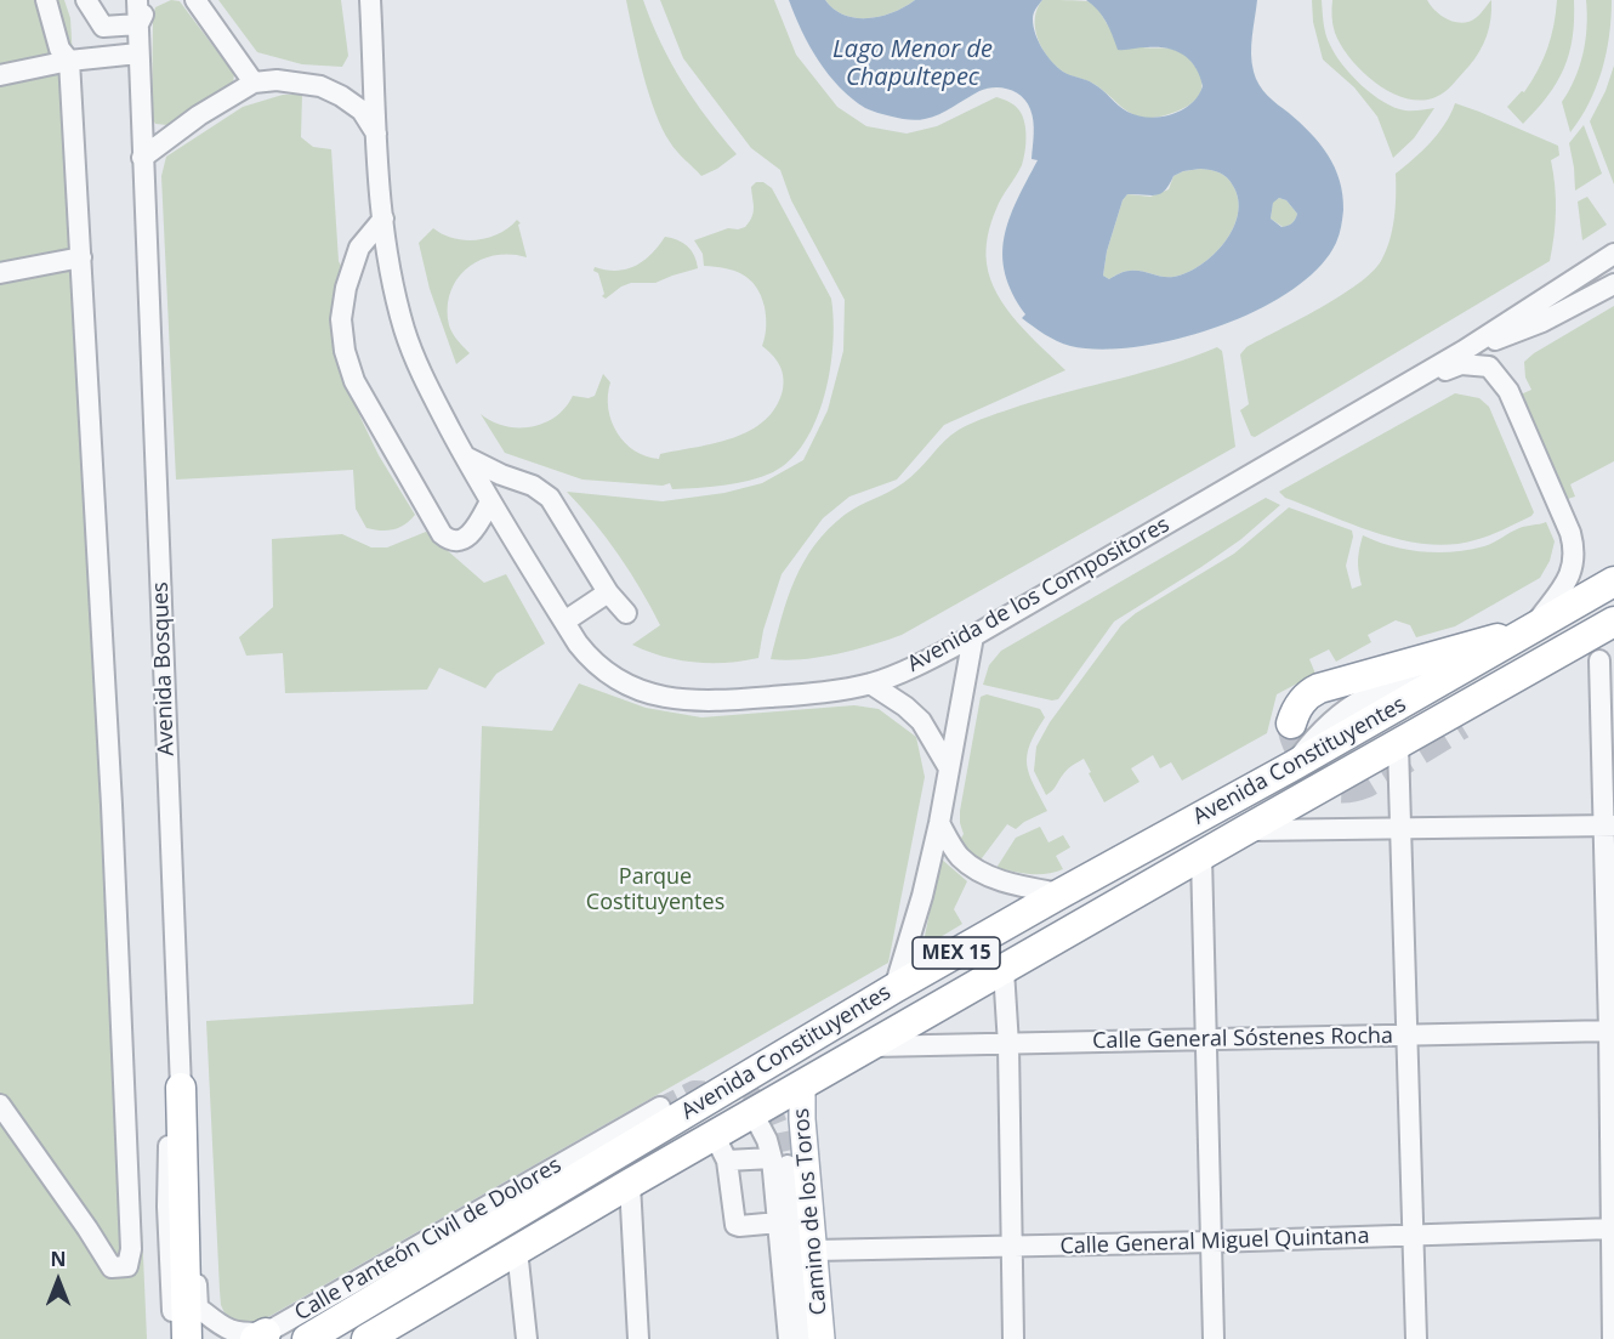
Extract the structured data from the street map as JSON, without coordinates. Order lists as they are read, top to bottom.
{
  "streets": {
    "highway": ["Avenida Constituyentes", "MEX 15"],
    "main road": ["Camino de los Toros"],
    "street": [
      "Avenida de los Compositores",
      "Avenida Bosques",
      "Calle General Sóstenes Rocha",
      "Calle Panteón Civil de Dolores",
      "Calle General Miguel Quintana"
    ]
  },
  "crossings": [
    ["Avenida Constituyentes", "Calle General Sóstenes Rocha"],
    ["Avenida Constituyentes", "Camino de los Toros"],
    ["Camino de los Toros", "Calle General Miguel Quintana"]
  ],
  "water": ["Lago Menor de Chapultepec"],
  "parks": ["Parque Costituyentes"],
  "north": "top"
}
